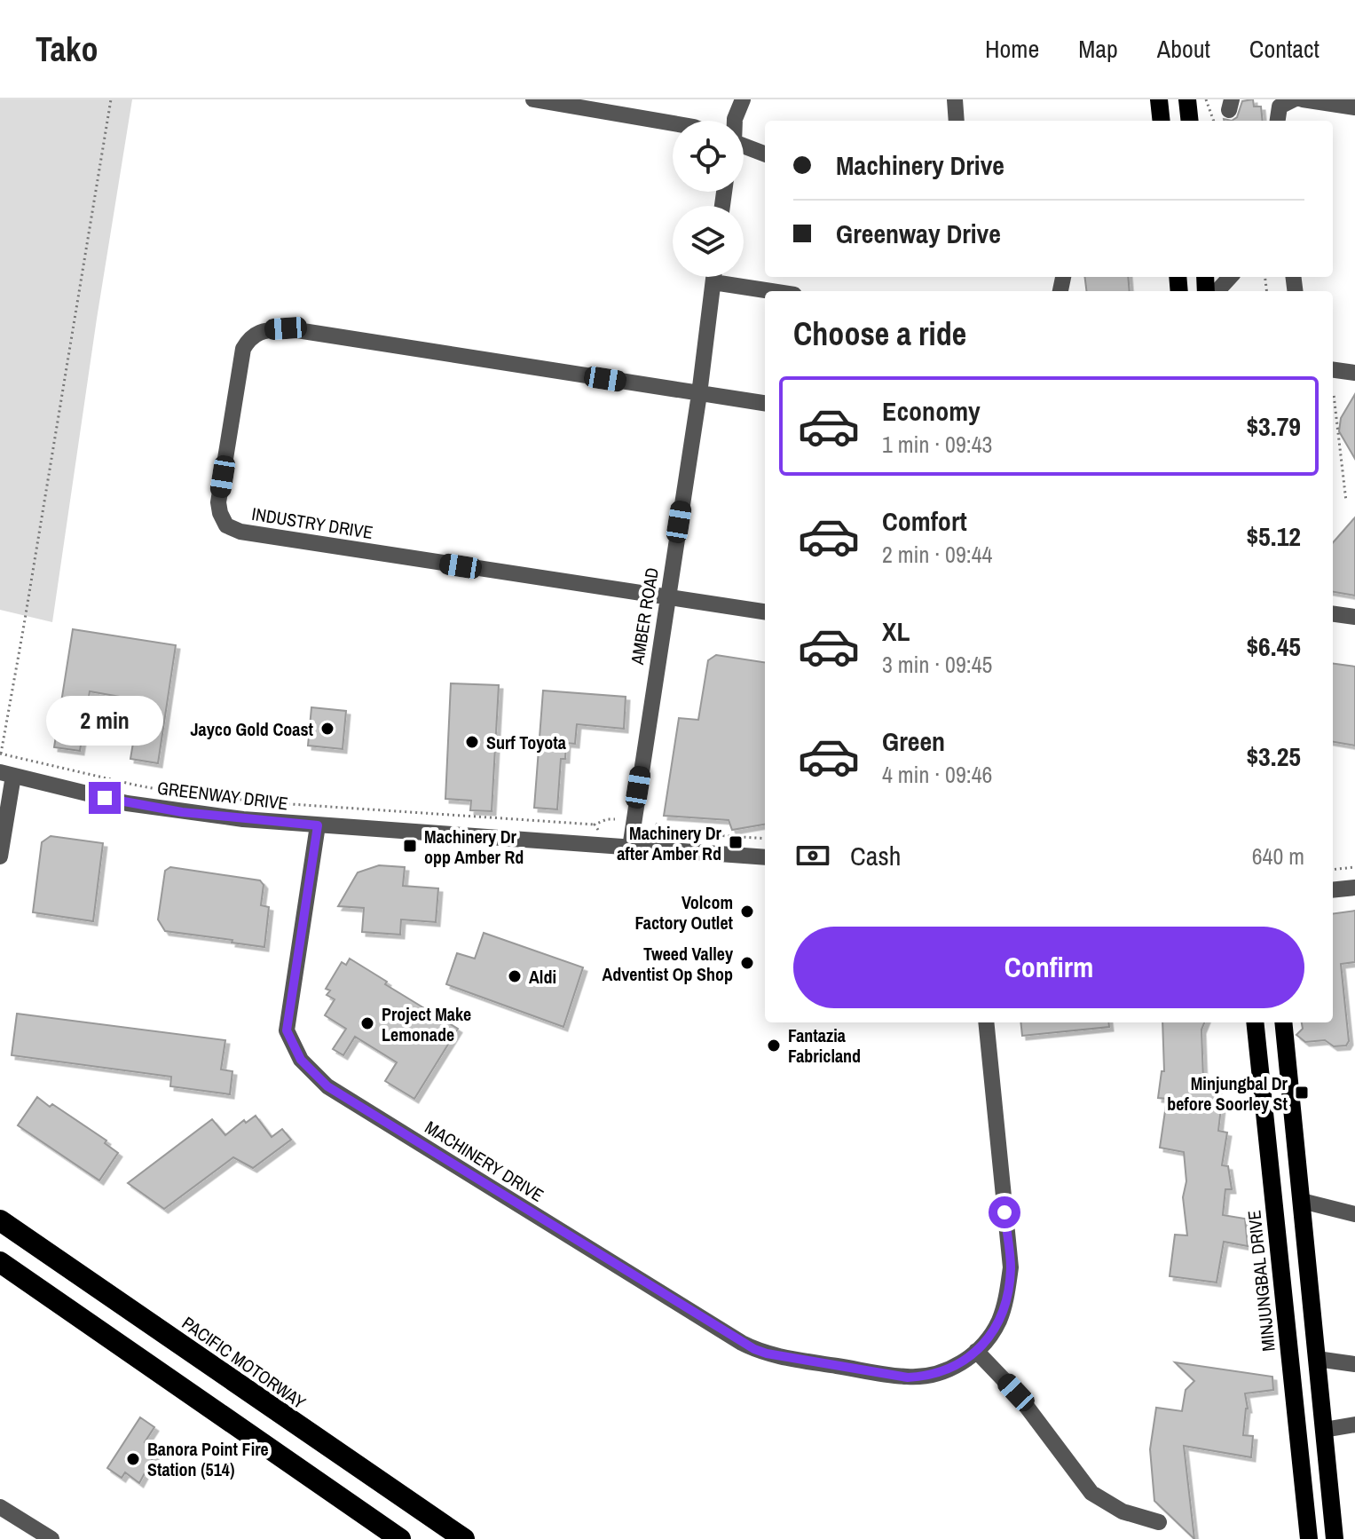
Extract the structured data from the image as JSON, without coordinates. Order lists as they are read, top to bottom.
{
  "streets": {
    "highway": ["PACIFIC MOTORWAY"],
    "main road": ["MINJUNGBAL DRIVE"],
    "street": [
      "INDUSTRY DRIVE",
      "AMBER ROAD",
      "GREENWAY DRIVE",
      "MACHINERY DRIVE"
    ]
  },
  "crossings": [
    ["INDUSTRY DRIVE", "AMBER ROAD"],
    ["GREENWAY DRIVE", "MACHINERY DRIVE"]
  ],
  "places": {
    "other": [
      "Jayco Gold Coast",
      "Surf Toyota",
      "Volcom Factory Outlet",
      "Tweed Valley Adventist Op Shop",
      "Aldi",
      "Project Make Lemonade",
      "Fantazia Fabricland",
      "Banora Point Fire Station (514)"
    ],
    "transit": ["Machinery Dr after Amber Rd", "Machinery Dr opp Amber Rd", "Minjungbal Dr before Soorley St"]
  },
  "page": {
    "header": "Tako",
    "nav": [
      "Home",
      "Map",
      "About",
      "Contact"
    ],
    "banner": ["Machinery Drive", "Greenway Drive"],
    "heading": "Choose a ride",
    "list": [
      {
        "name": "Economy",
        "note": "1 min · 09:43",
        "value": "$3.79"
      },
      {
        "name": "Comfort",
        "note": "2 min · 09:44",
        "value": "$5.12"
      },
      {
        "name": "XL",
        "note": "3 min · 09:45",
        "value": "$6.45"
      },
      {
        "name": "Green",
        "note": "4 min · 09:46",
        "value": "$3.25"
      }
    ],
    "bubble": "2 min",
    "pay": ["Cash", "640 m"],
    "buttons": "Confirm"
  }
}
